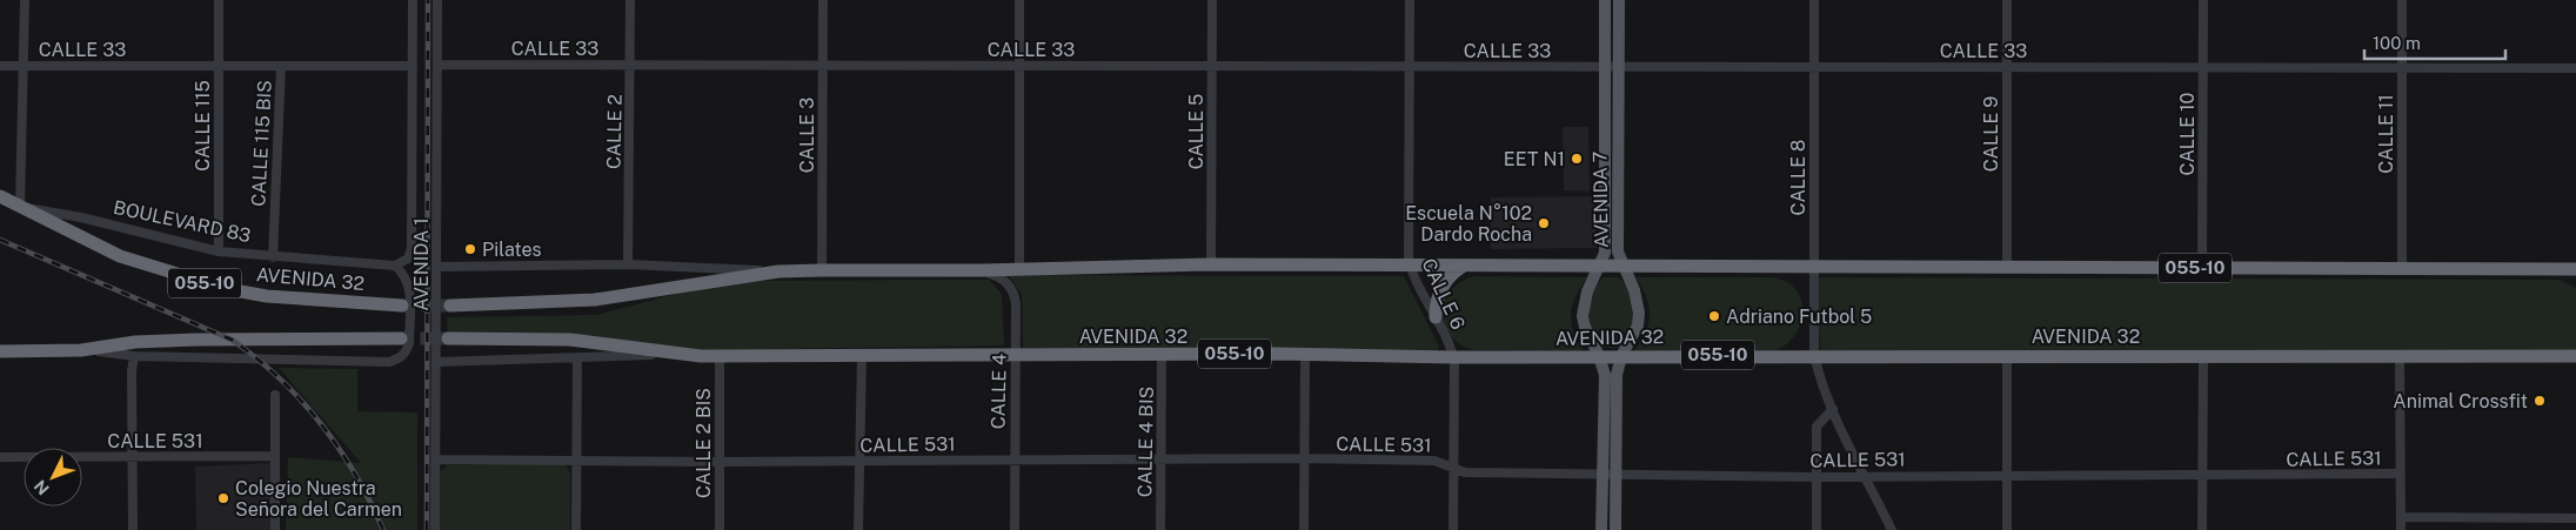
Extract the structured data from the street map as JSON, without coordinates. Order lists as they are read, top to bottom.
{
  "streets": {
    "highway": ["BOULEVARD 83", "055-10", "AVENIDA 32"],
    "main road": ["AVENIDA 7"],
    "street": [
      "CALLE 33",
      "CALLE 115",
      "CALLE 2",
      "CALLE 5",
      "CALLE 9",
      "CALLE 10",
      "CALLE 11",
      "CALLE 3",
      "CALLE 115 BIS",
      "CALLE 8",
      "AVENIDA 1",
      "CALLE 6",
      "CALLE 4",
      "CALLE 531",
      "CALLE 4 BIS",
      "CALLE 2 BIS"
    ]
  },
  "crossings": [
    ["CALLE 33", "CALLE 115"],
    ["CALLE 33", "CALLE 2"],
    ["CALLE 33", "CALLE 5"],
    ["CALLE 33", "CALLE 9"],
    ["CALLE 33", "CALLE 10"],
    ["CALLE 33", "CALLE 11"],
    ["CALLE 33", "CALLE 3"],
    ["CALLE 33", "CALLE 115 BIS"],
    ["CALLE 33", "CALLE 8"],
    ["CALLE 33", "AVENIDA 7"],
    ["CALLE 33", "AVENIDA 1"],
    ["CALLE 33", "CALLE 6"],
    ["CALLE 115", "BOULEVARD 83"],
    ["CALLE 5", "055-10"],
    ["CALLE 9", "055-10"],
    ["CALLE 10", "055-10"],
    ["CALLE 11", "055-10"],
    ["CALLE 3", "055-10"],
    ["CALLE 115 BIS", "BOULEVARD 83"],
    ["CALLE 8", "055-10"],
    ["CALLE 8", "AVENIDA 32"],
    ["CALLE 8", "CALLE 531"],
    ["AVENIDA 7", "055-10"],
    ["AVENIDA 7", "AVENIDA 32"],
    ["AVENIDA 7", "CALLE 531"],
    ["BOULEVARD 83", "AVENIDA 1"],
    ["BOULEVARD 83", "AVENIDA 32"],
    ["AVENIDA 1", "AVENIDA 32"],
    ["AVENIDA 1", "CALLE 531"],
    ["055-10", "CALLE 6"],
    ["055-10", "CALLE 4"],
    ["AVENIDA 32", "CALLE 6"],
    ["AVENIDA 32", "CALLE 4"],
    ["AVENIDA 32", "CALLE 4 BIS"],
    ["AVENIDA 32", "CALLE 2 BIS"],
    ["CALLE 6", "CALLE 531"],
    ["CALLE 4", "CALLE 531"],
    ["CALLE 531", "CALLE 4 BIS"],
    ["CALLE 531", "CALLE 2 BIS"]
  ],
  "places": [
    "EET N1",
    "Escuela N°102 Dardo Rocha",
    "Pilates",
    "Adriano Futbol 5",
    "Animal Crossfit",
    "Colegio Nuestra Señora del Carmen"
  ],
  "scale_bar": "100 m",
  "north": "bottom left"
}
